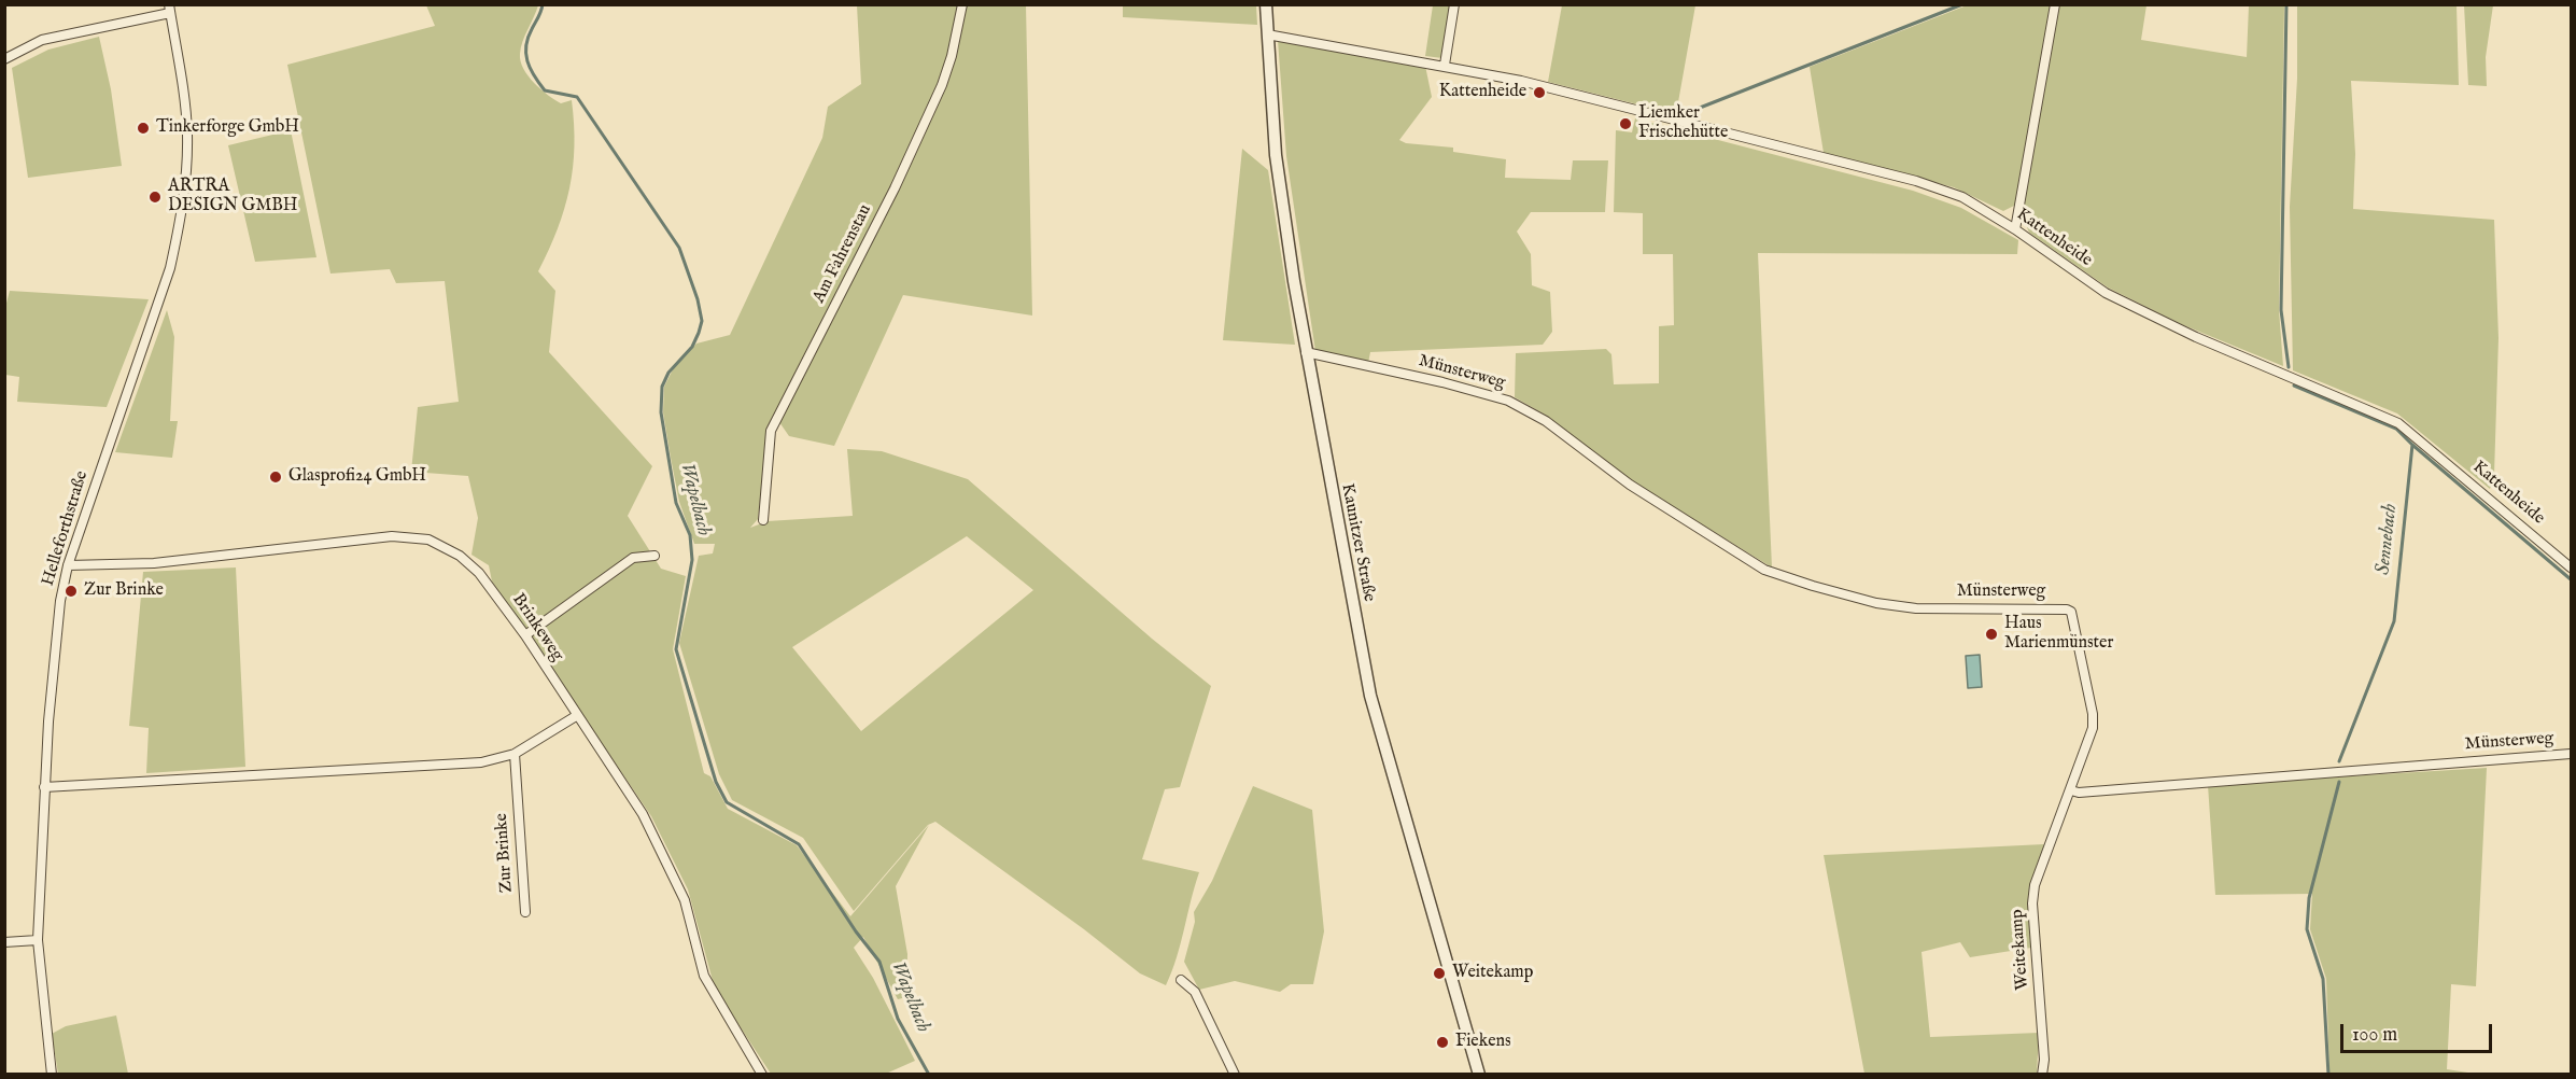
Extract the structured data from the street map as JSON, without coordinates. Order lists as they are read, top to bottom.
{
  "streets": {
    "street": [
      "Kattenheide",
      "Am Fahrenstau",
      "Münsterweg",
      "Helleforthstraße",
      "Kaunitzer Straße",
      "Brinkeweg",
      "Zur Brinke",
      "Weitekamp"
    ]
  },
  "crossings": [
    ["Kattenheide", "Kaunitzer Straße"],
    ["Münsterweg", "Kaunitzer Straße"],
    ["Münsterweg", "Weitekamp"],
    ["Helleforthstraße", "Brinkeweg"]
  ],
  "water": ["Wapelbach", "Sennebach"],
  "places": [
    "Kattenheide",
    "Liemker Frischehütte",
    "Tinkerforge GmbH",
    "ARTRA DESIGN GMBH",
    "Glasprofi24 GmbH",
    "Zur Brinke",
    "Haus Marienmünster",
    "Weitekamp",
    "Fiekens"
  ],
  "scale_bar": "100 m"
}
